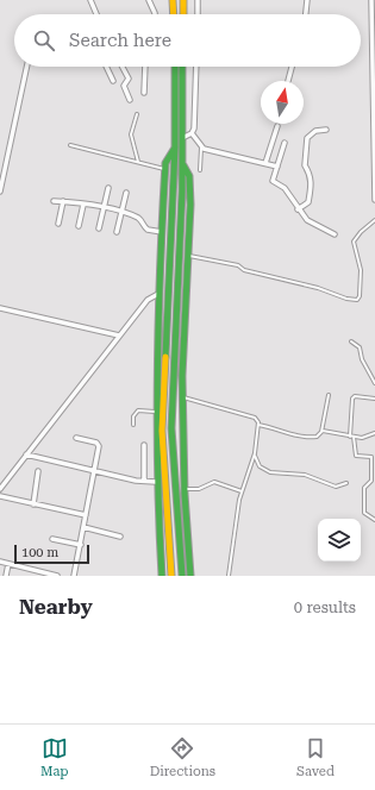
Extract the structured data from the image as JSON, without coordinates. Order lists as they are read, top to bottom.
{
  "scale_bar": "100 m",
  "north": "top",
  "page": {
    "search": "Search here",
    "scale": "100 m",
    "heading": ["Nearby", "0 results"],
    "nav": ["Map", "Directions", "Saved"]
  }
}
